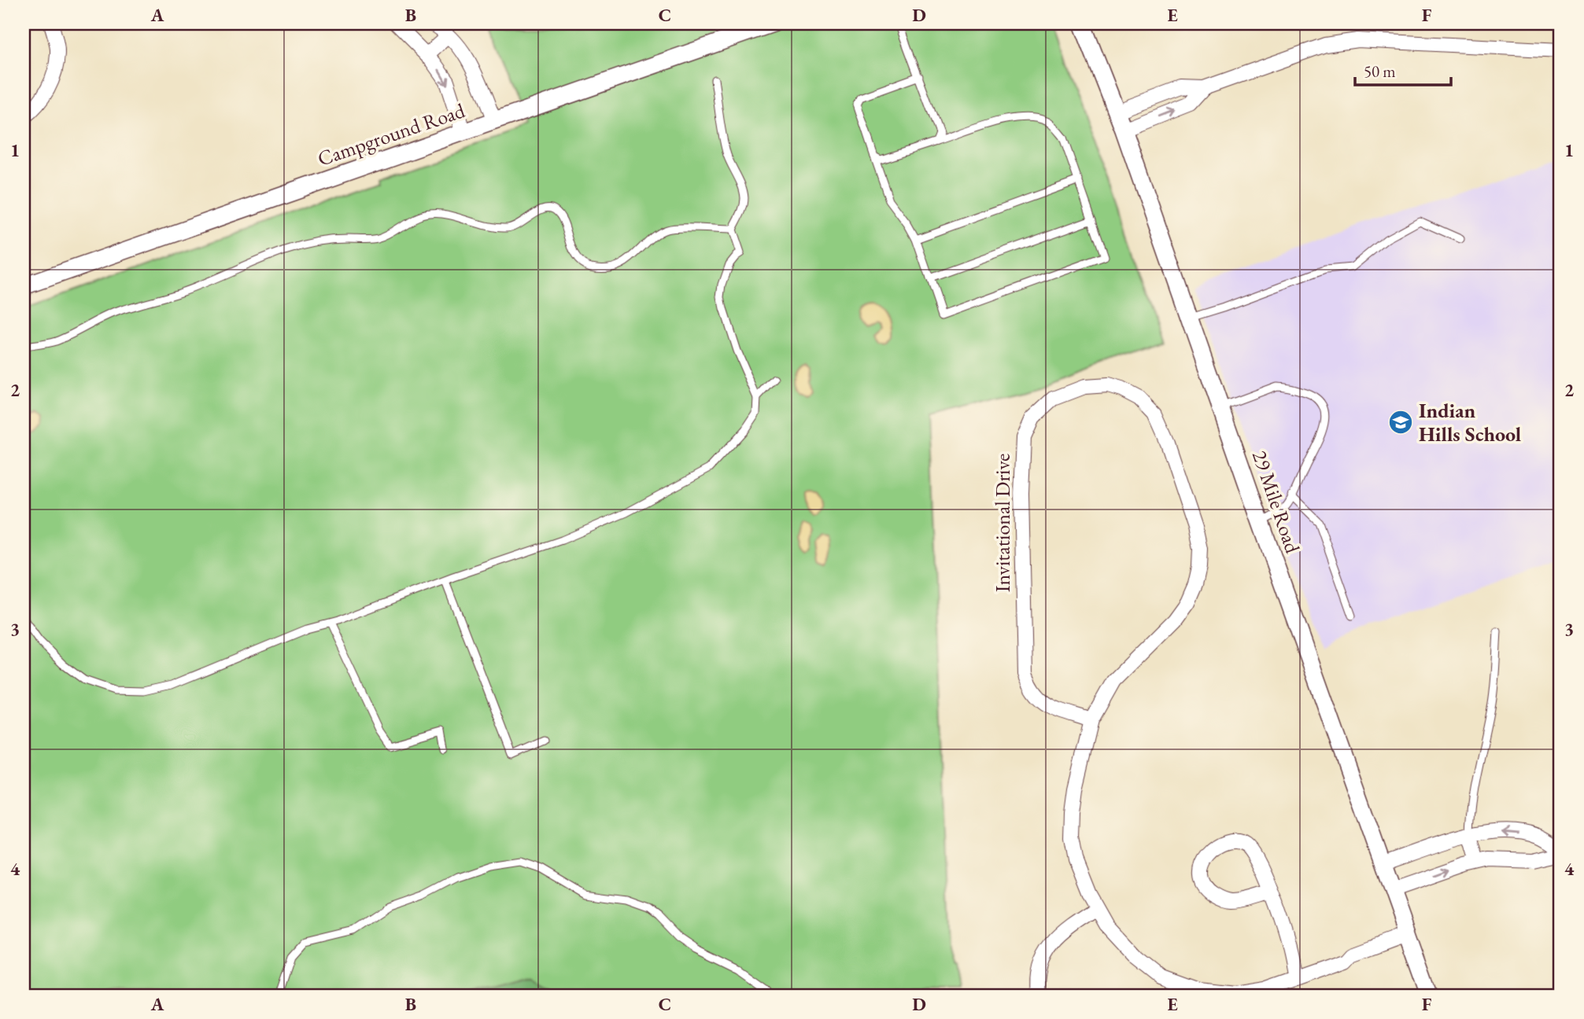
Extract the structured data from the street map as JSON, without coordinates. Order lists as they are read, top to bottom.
{
  "streets": {
    "street": ["Campground Road", "29 Mile Road", "Invitational Drive"]
  },
  "crossings": [
    ["29 Mile Road", "Invitational Drive"]
  ],
  "places": {
    "school or university": ["Indian Hills School"]
  },
  "scale_bar": "50 m",
  "grid": {
    "columns": [
      "A",
      "B",
      "C",
      "D",
      "E",
      "F"
    ],
    "rows": [
      "1",
      "2",
      "3",
      "4"
    ]
  }
}
